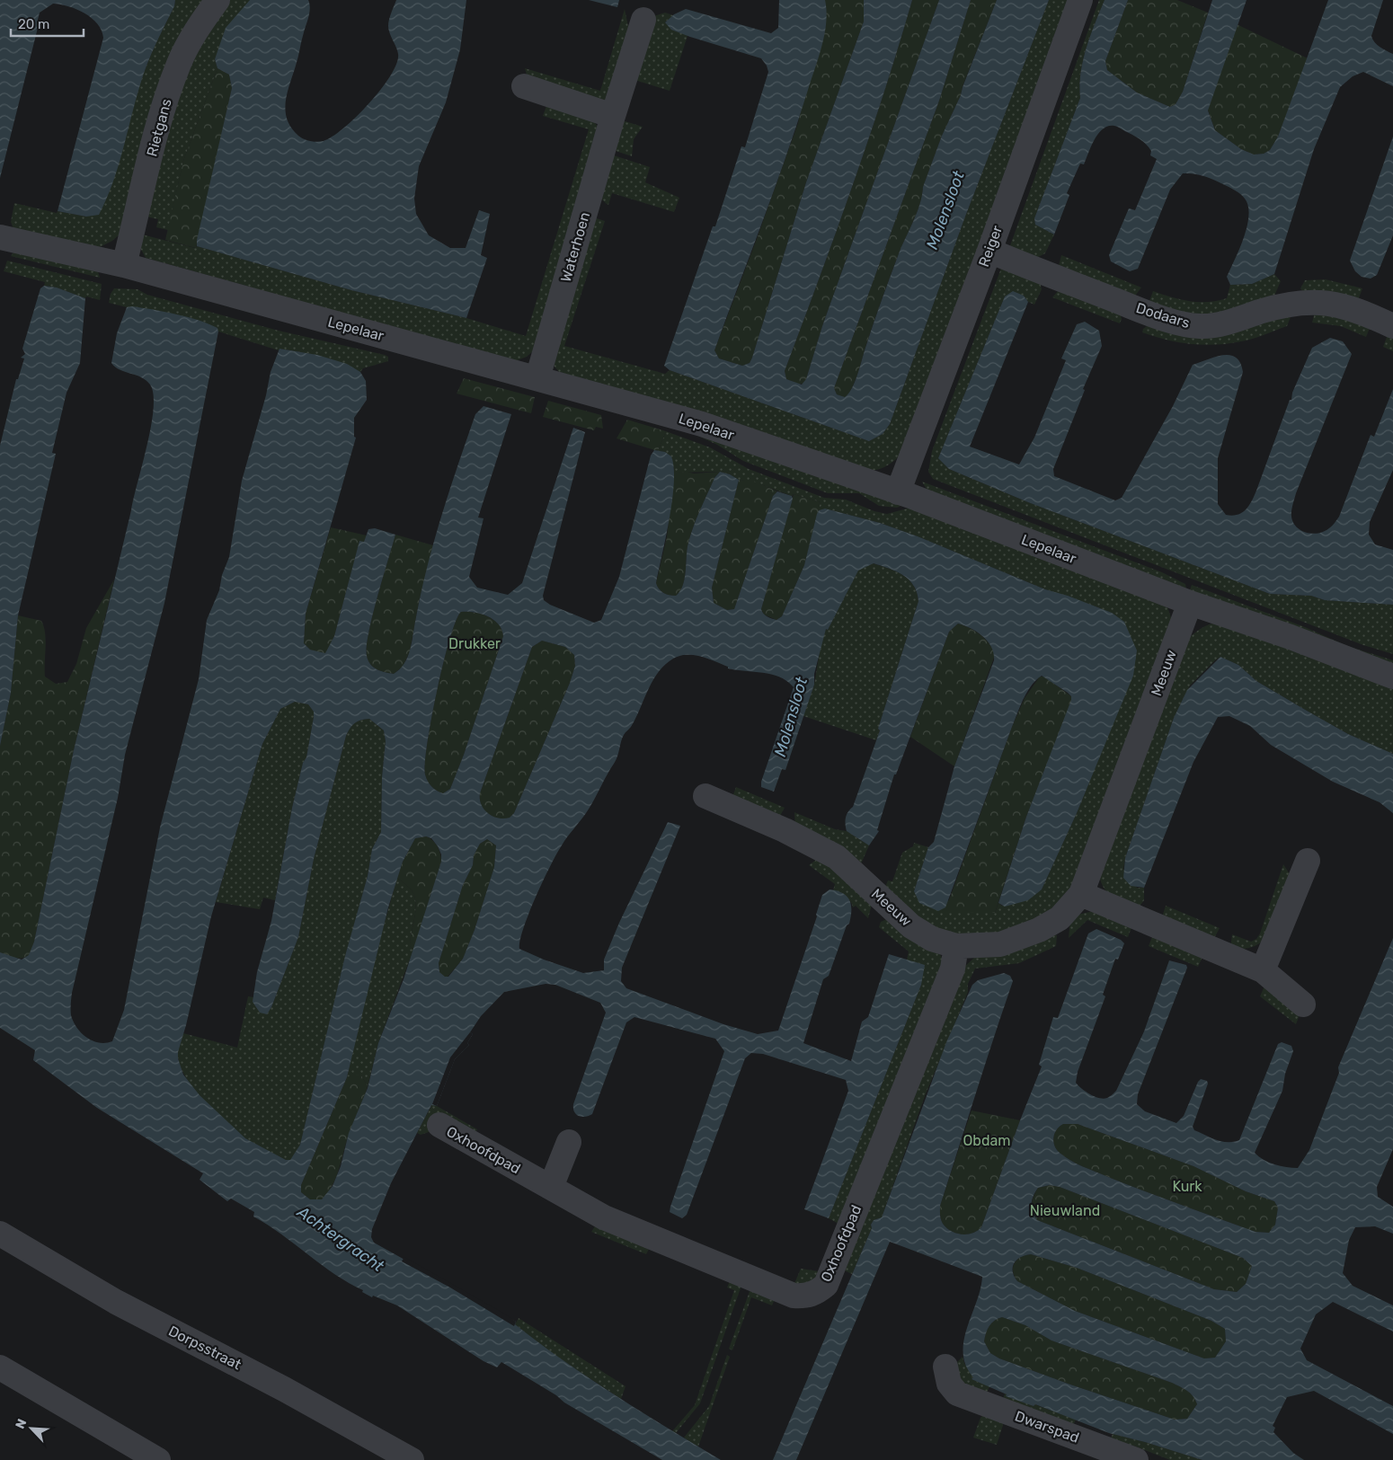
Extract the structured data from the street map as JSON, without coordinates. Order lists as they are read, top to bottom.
{
  "streets": {
    "street": [
      "Rietgans",
      "Reiger",
      "Waterhoen",
      "Dodaars",
      "Lepelaar",
      "Meeuw",
      "Oxhoofdpad",
      "Dorpsstraat",
      "Dwarspad"
    ]
  },
  "crossings": [
    ["Rietgans", "Lepelaar"],
    ["Reiger", "Dodaars"],
    ["Reiger", "Lepelaar"],
    ["Waterhoen", "Lepelaar"],
    ["Lepelaar", "Meeuw"],
    ["Meeuw", "Oxhoofdpad"]
  ],
  "water": ["Molensloot", "Achtergracht"],
  "parks": [
    "Drukker",
    "Obdam",
    "Kurk",
    "Nieuwland"
  ],
  "scale_bar": "20 m",
  "north": "top left"
}
